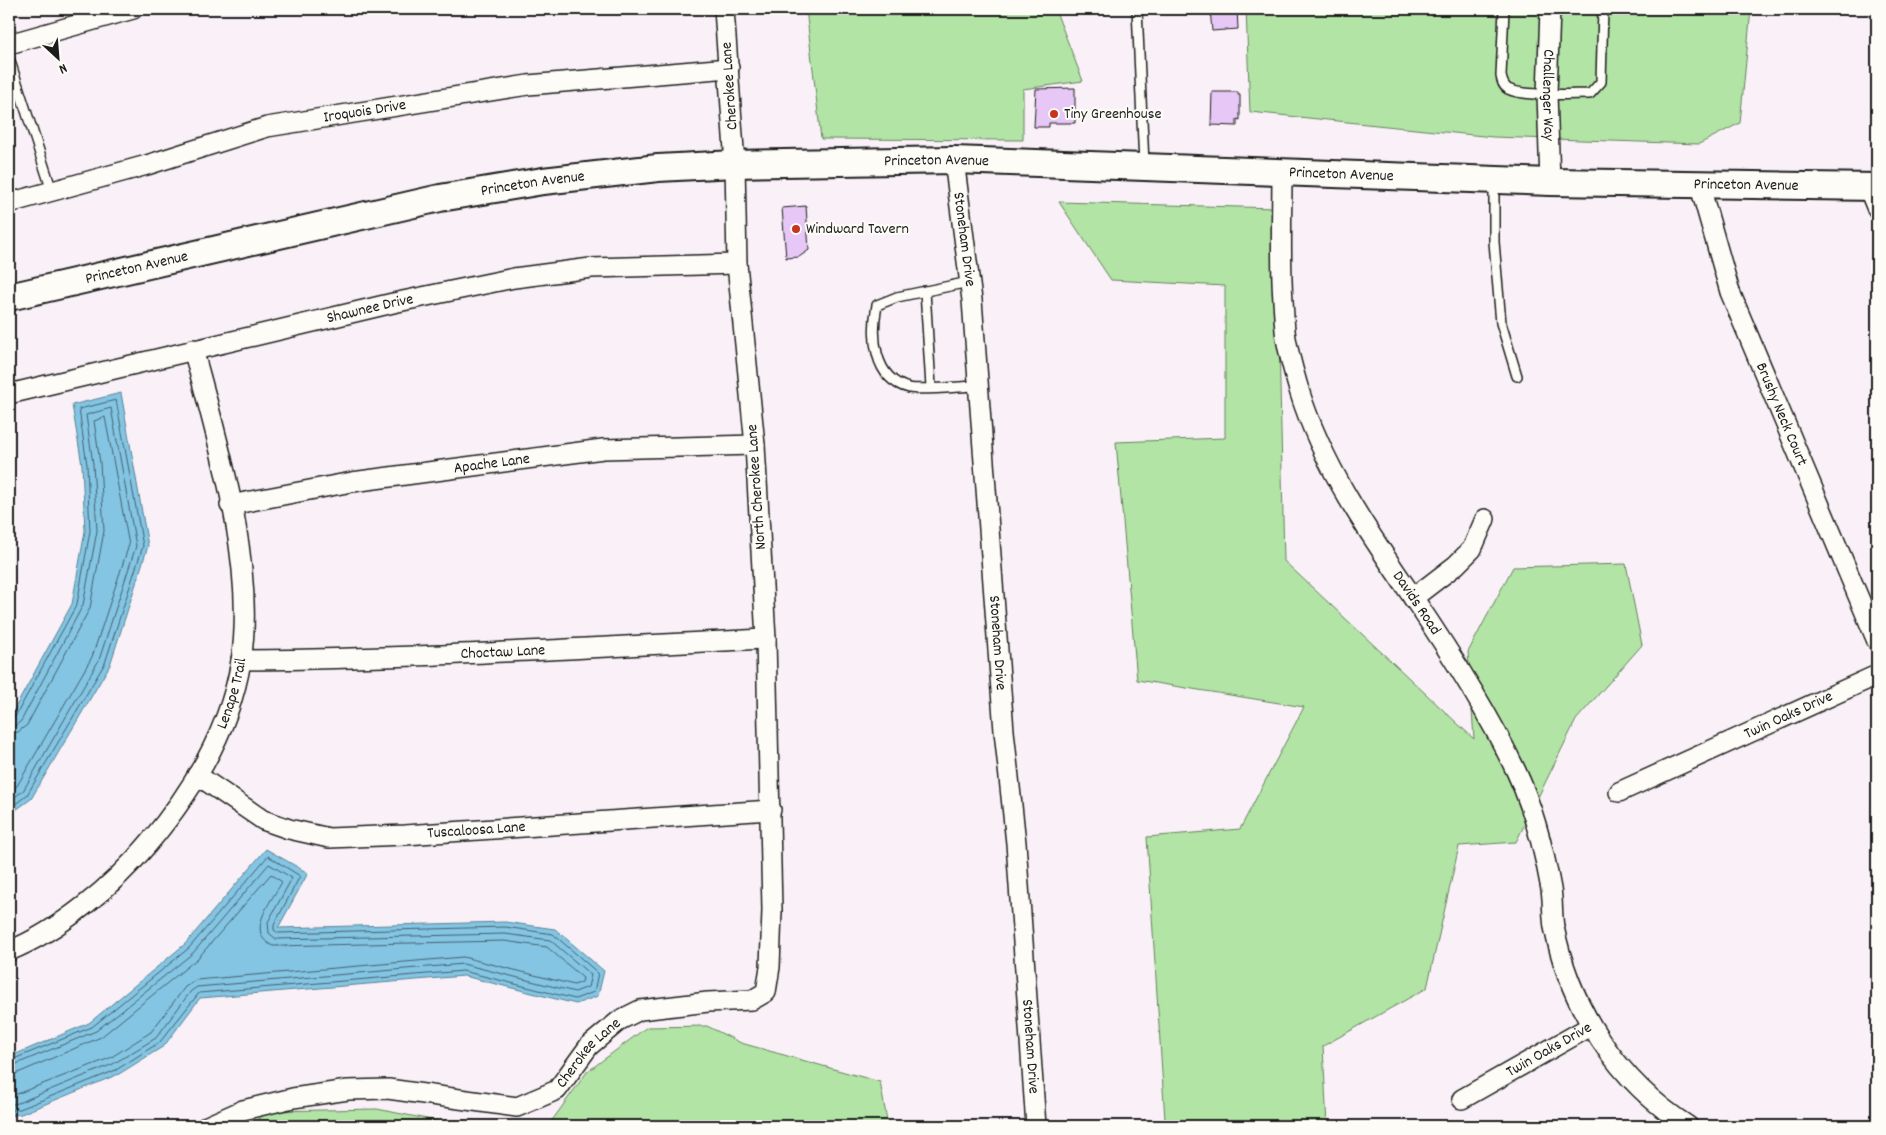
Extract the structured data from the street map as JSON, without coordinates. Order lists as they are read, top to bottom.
{
  "streets": {
    "main road": ["Princeton Avenue"],
    "street": [
      "Cherokee Lane",
      "Challenger Way",
      "Iroquois Drive",
      "Stoneham Drive",
      "Shawnee Drive",
      "Brushy Neck Court",
      "Apache Lane",
      "North Cherokee Lane",
      "Davids Road",
      "Choctaw Lane",
      "Lenape Trail",
      "Twin Oaks Drive",
      "Tuscaloosa Lane"
    ]
  },
  "crossings": [
    ["Cherokee Lane", "Iroquois Drive"],
    ["Cherokee Lane", "Princeton Avenue"],
    ["Cherokee Lane", "North Cherokee Lane"],
    ["Cherokee Lane", "Tuscaloosa Lane"],
    ["Challenger Way", "Princeton Avenue"],
    ["Princeton Avenue", "Stoneham Drive"],
    ["Princeton Avenue", "Brushy Neck Court"],
    ["Princeton Avenue", "North Cherokee Lane"],
    ["Princeton Avenue", "Davids Road"],
    ["Shawnee Drive", "North Cherokee Lane"],
    ["Shawnee Drive", "Lenape Trail"],
    ["Apache Lane", "North Cherokee Lane"],
    ["Apache Lane", "Lenape Trail"],
    ["North Cherokee Lane", "Choctaw Lane"],
    ["North Cherokee Lane", "Tuscaloosa Lane"],
    ["Davids Road", "Twin Oaks Drive"],
    ["Choctaw Lane", "Lenape Trail"],
    ["Lenape Trail", "Tuscaloosa Lane"]
  ],
  "places": ["Tiny Greenhouse", "Windward Tavern"],
  "north": "bottom right"
}
